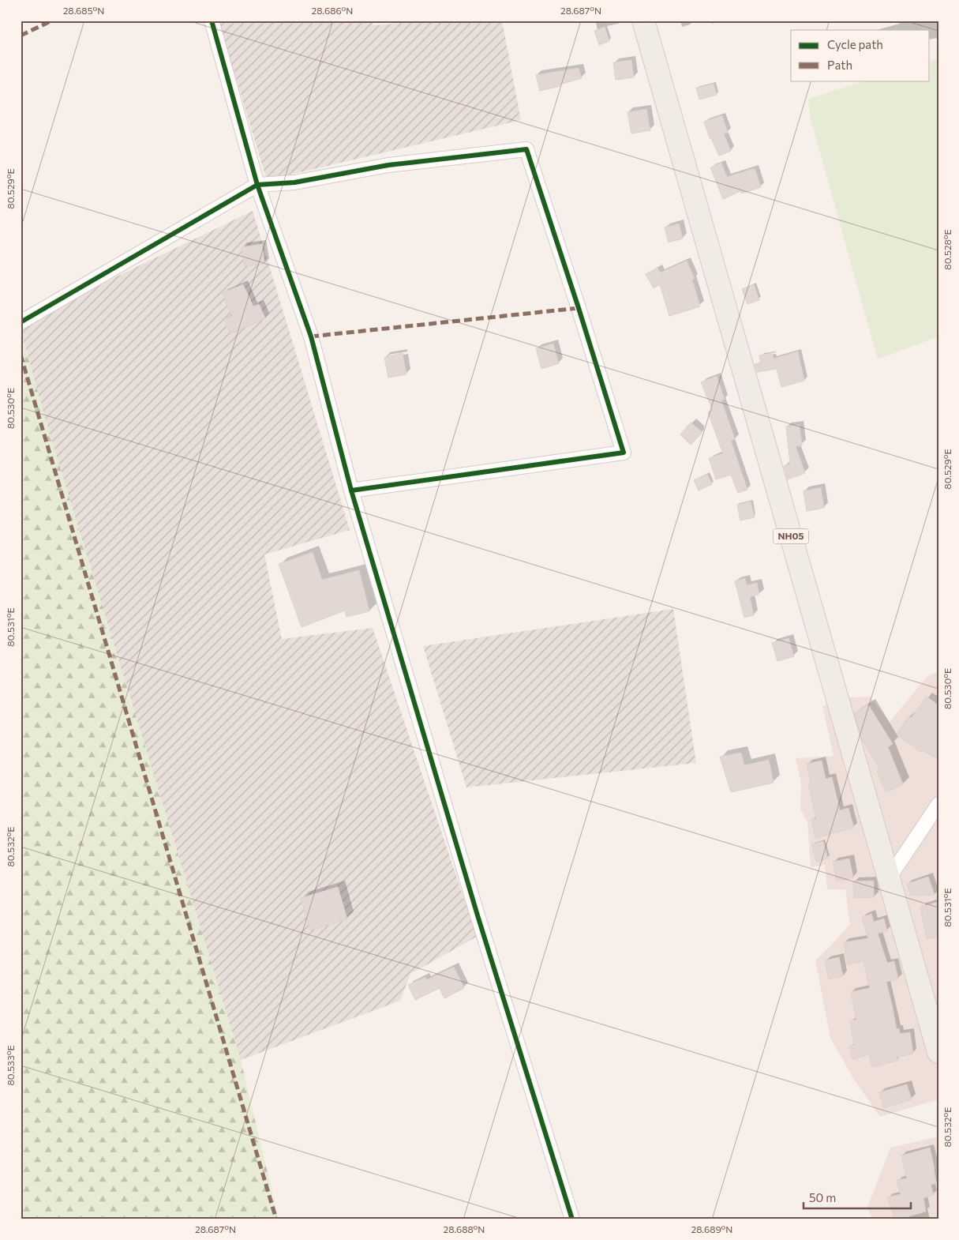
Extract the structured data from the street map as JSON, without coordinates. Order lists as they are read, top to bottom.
{
  "streets": {
    "main road": ["NH05"]
  },
  "legend": ["Cycle path", "Path"],
  "scale_bar": "50 m",
  "coordinates": [
    "28.685°N",
    "28.686°N",
    "28.687°N",
    "80.529°E",
    "80.528°E",
    "80.530°E",
    "80.531°E",
    "80.532°E",
    "80.533°E",
    "28.688°N",
    "28.689°N"
  ]
}
